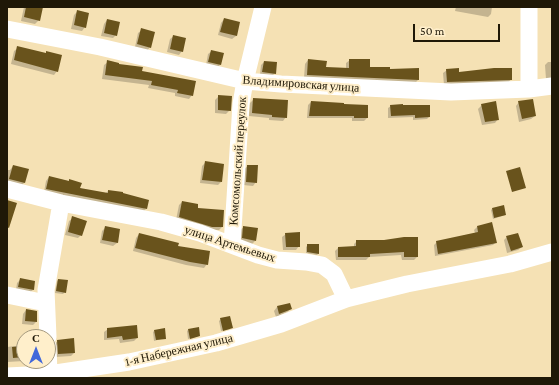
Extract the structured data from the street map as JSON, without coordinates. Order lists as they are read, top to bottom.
{
  "streets": {
    "street": [
      "Владимировская улица",
      "Комсомольский переулок",
      "улица Артемьевых",
      "1-я Набережная улица"
    ]
  },
  "crossings": [
    ["Владимировская улица", "Комсомольский переулок"],
    ["Комсомольский переулок", "улица Артемьевых"],
    ["улица Артемьевых", "1-я Набережная улица"]
  ],
  "scale_bar": "50 m",
  "north": "top"
}
